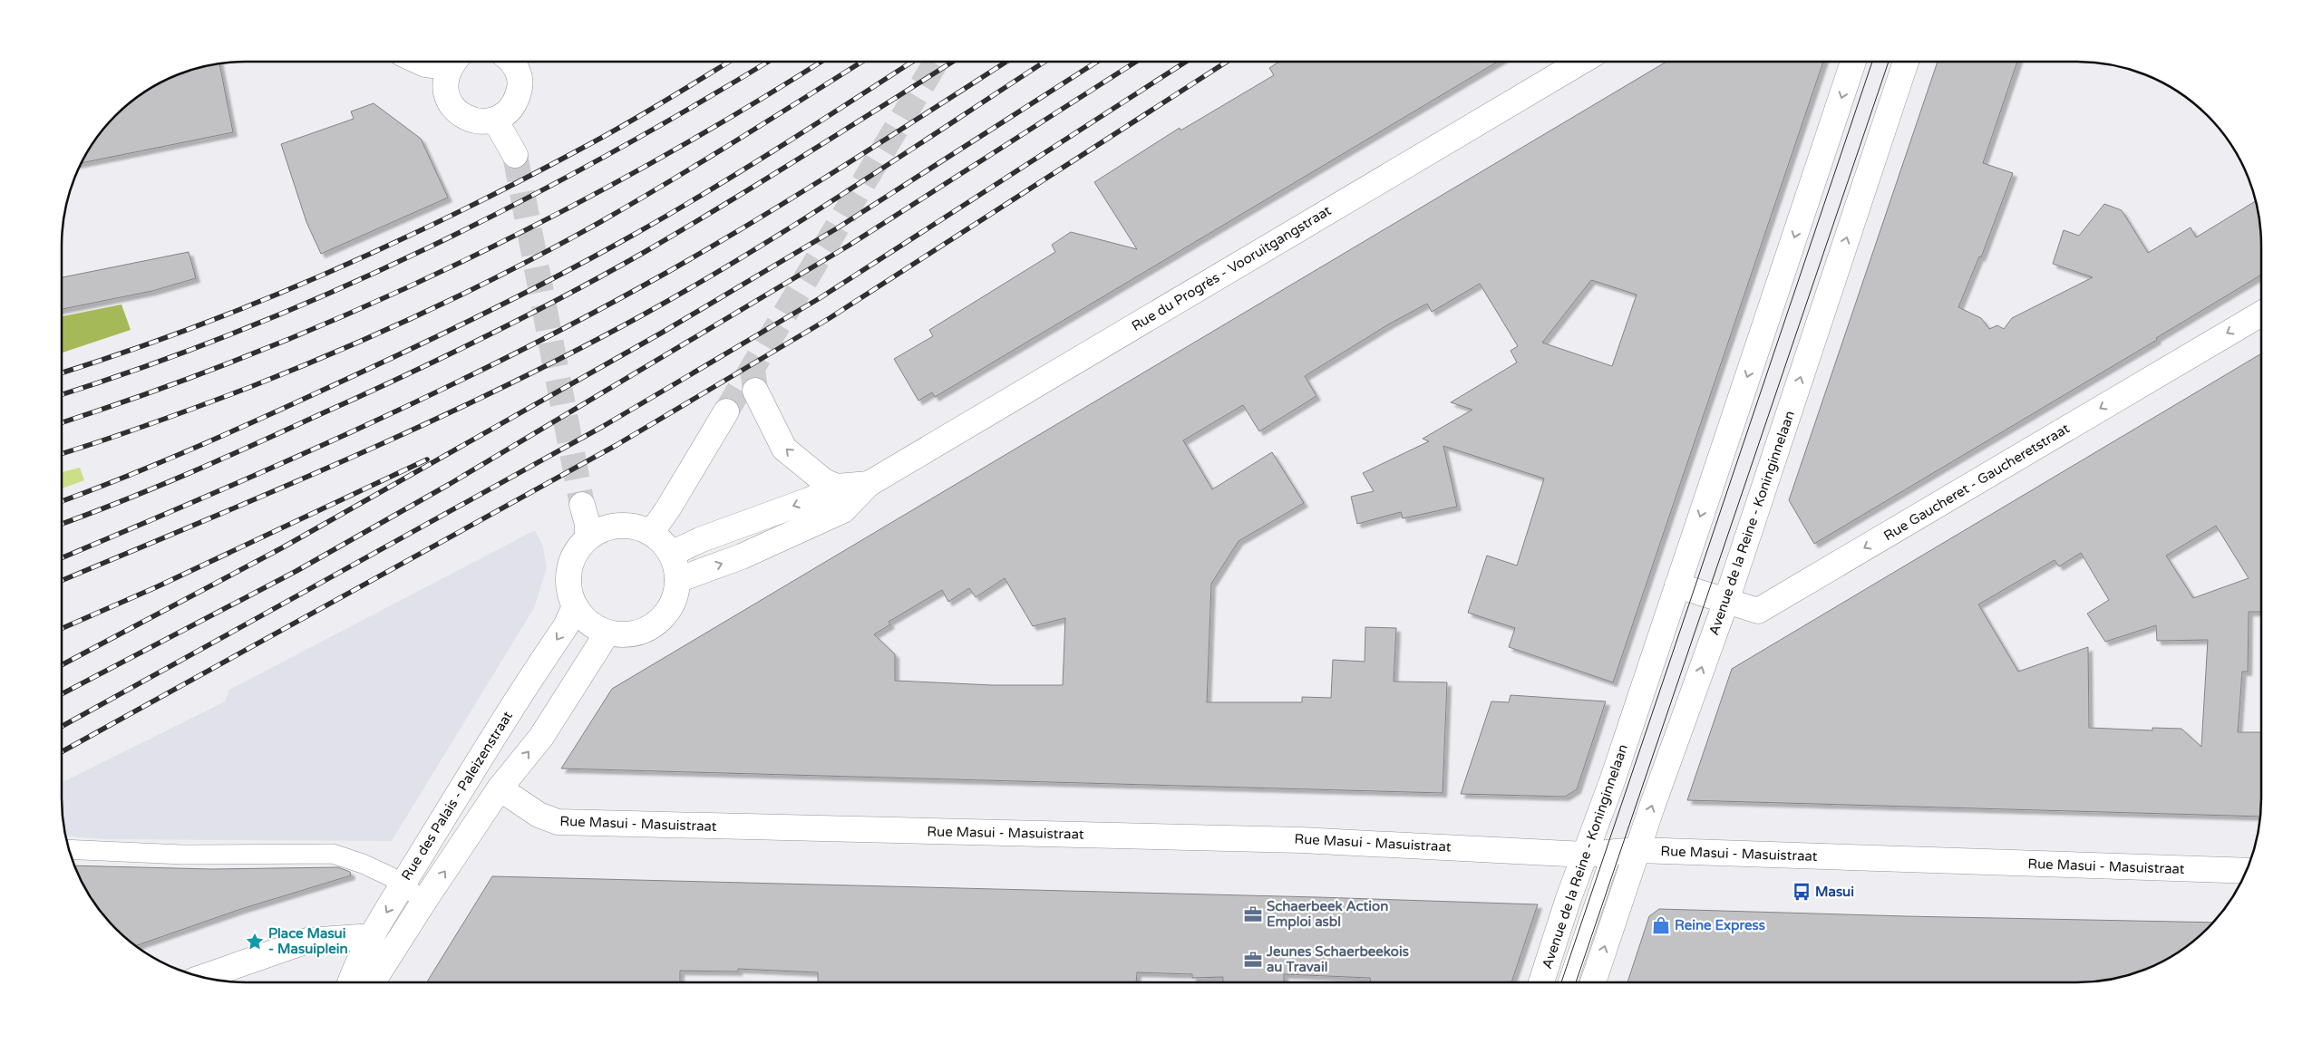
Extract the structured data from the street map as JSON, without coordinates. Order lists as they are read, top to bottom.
{
  "streets": {
    "street": [
      "Rue du Progrès - Vooruitgangstraat",
      "Rue Gaucheret - Gaucheretstraat",
      "Avenue de la Reine - Koninginnelaan",
      "Rue des Palais - Paleizenstraat",
      "Rue Masui - Masuistraat"
    ]
  },
  "crossings": [
    ["Rue du Progrès - Vooruitgangstraat", "Rue des Palais - Paleizenstraat"],
    ["Rue Gaucheret - Gaucheretstraat", "Avenue de la Reine - Koninginnelaan"],
    ["Avenue de la Reine - Koninginnelaan", "Rue Masui - Masuistraat"],
    ["Rue des Palais - Paleizenstraat", "Rue Masui - Masuistraat"]
  ],
  "one_way": ["Rue Gaucheret - Gaucheretstraat"],
  "places": {
    "bus stop": ["Masui"],
    "office": ["Schaerbeek Action Emploi asbl", "Jeunes Schaerbeekois au Travail"],
    "shop": ["Reine Express"],
    "place": ["Place Masui - Masuiplein"]
  }
}
